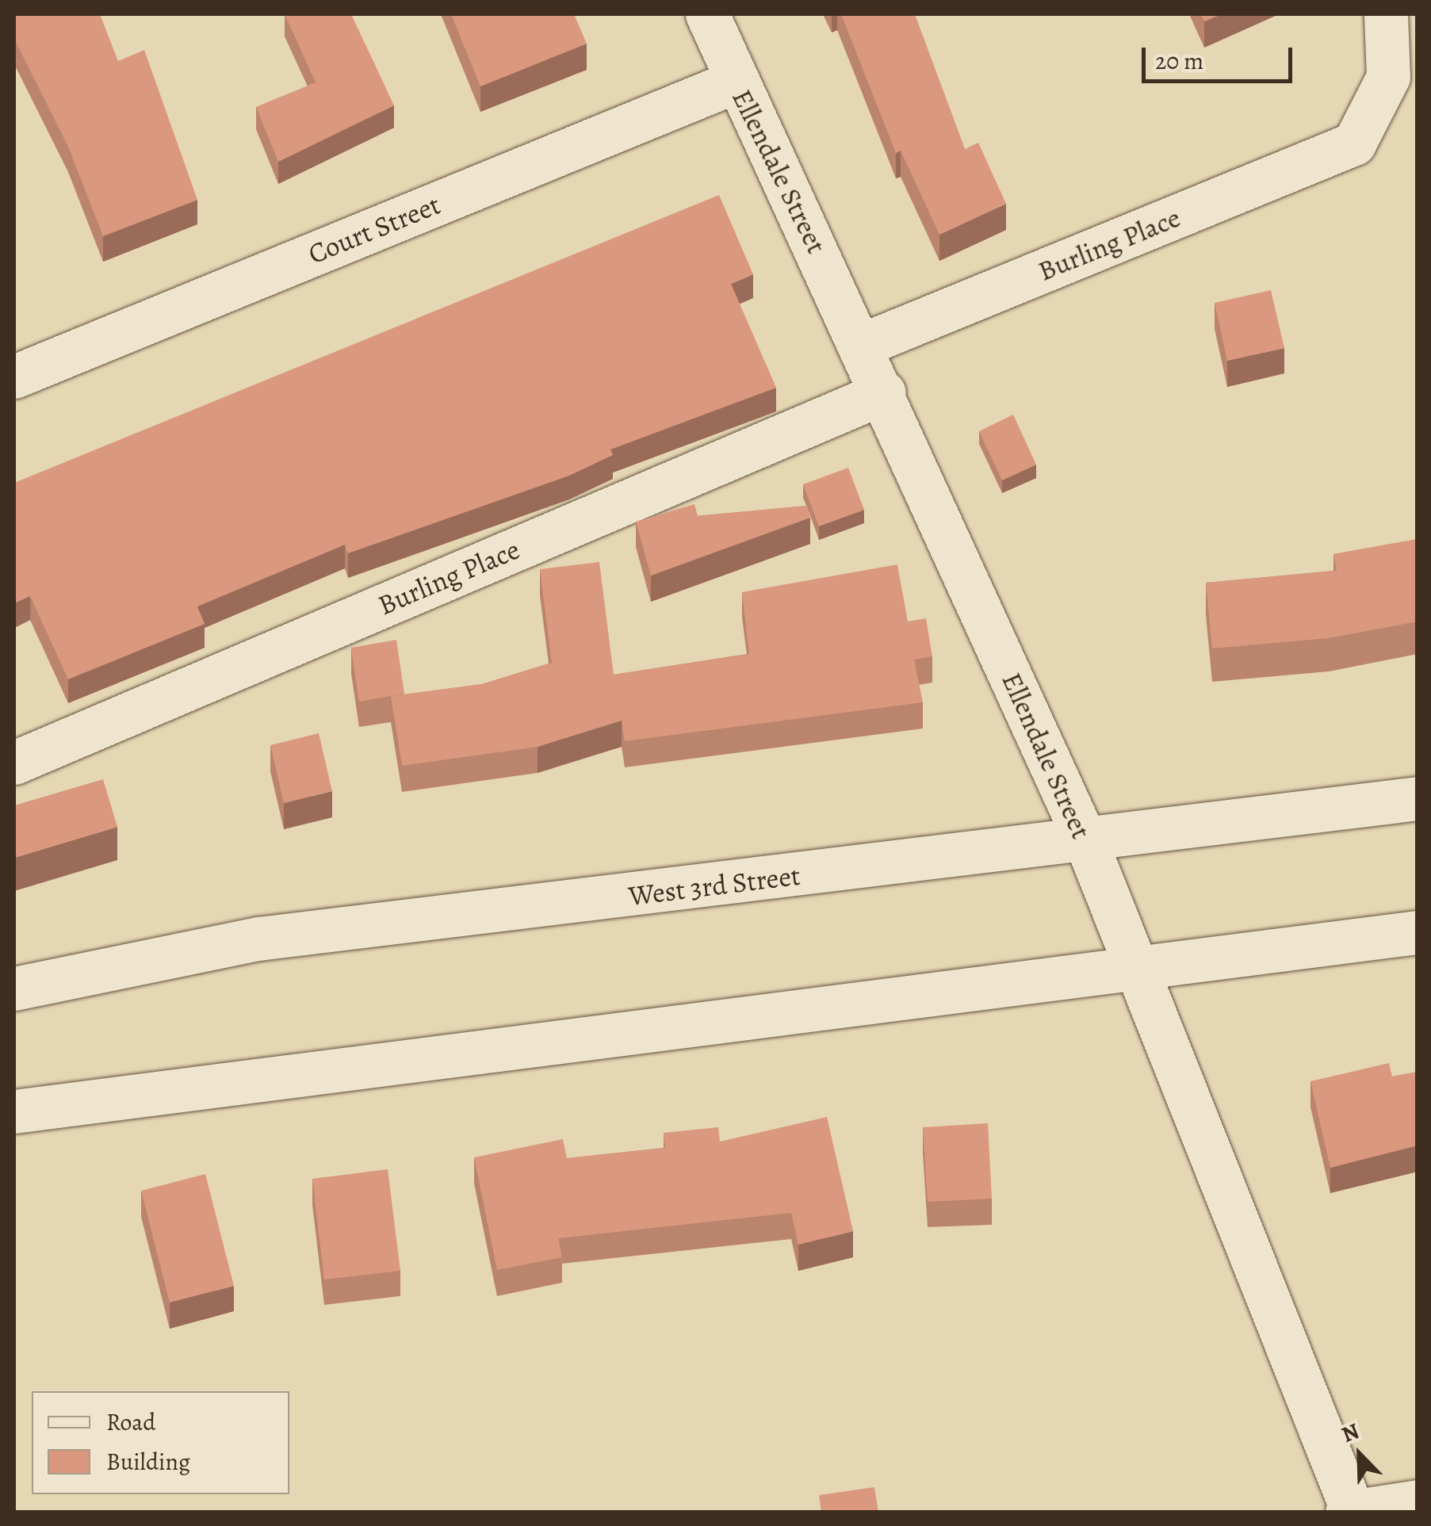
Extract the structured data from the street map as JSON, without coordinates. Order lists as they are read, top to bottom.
{
  "streets": {
    "street": [
      "Ellendale Street",
      "Court Street",
      "Burling Place",
      "West 3rd Street"
    ]
  },
  "crossings": [
    ["Ellendale Street", "Court Street"],
    ["Ellendale Street", "Burling Place"],
    ["Ellendale Street", "West 3rd Street"]
  ],
  "legend": ["Road", "Building"],
  "scale_bar": "20 m",
  "north": "top left"
}
